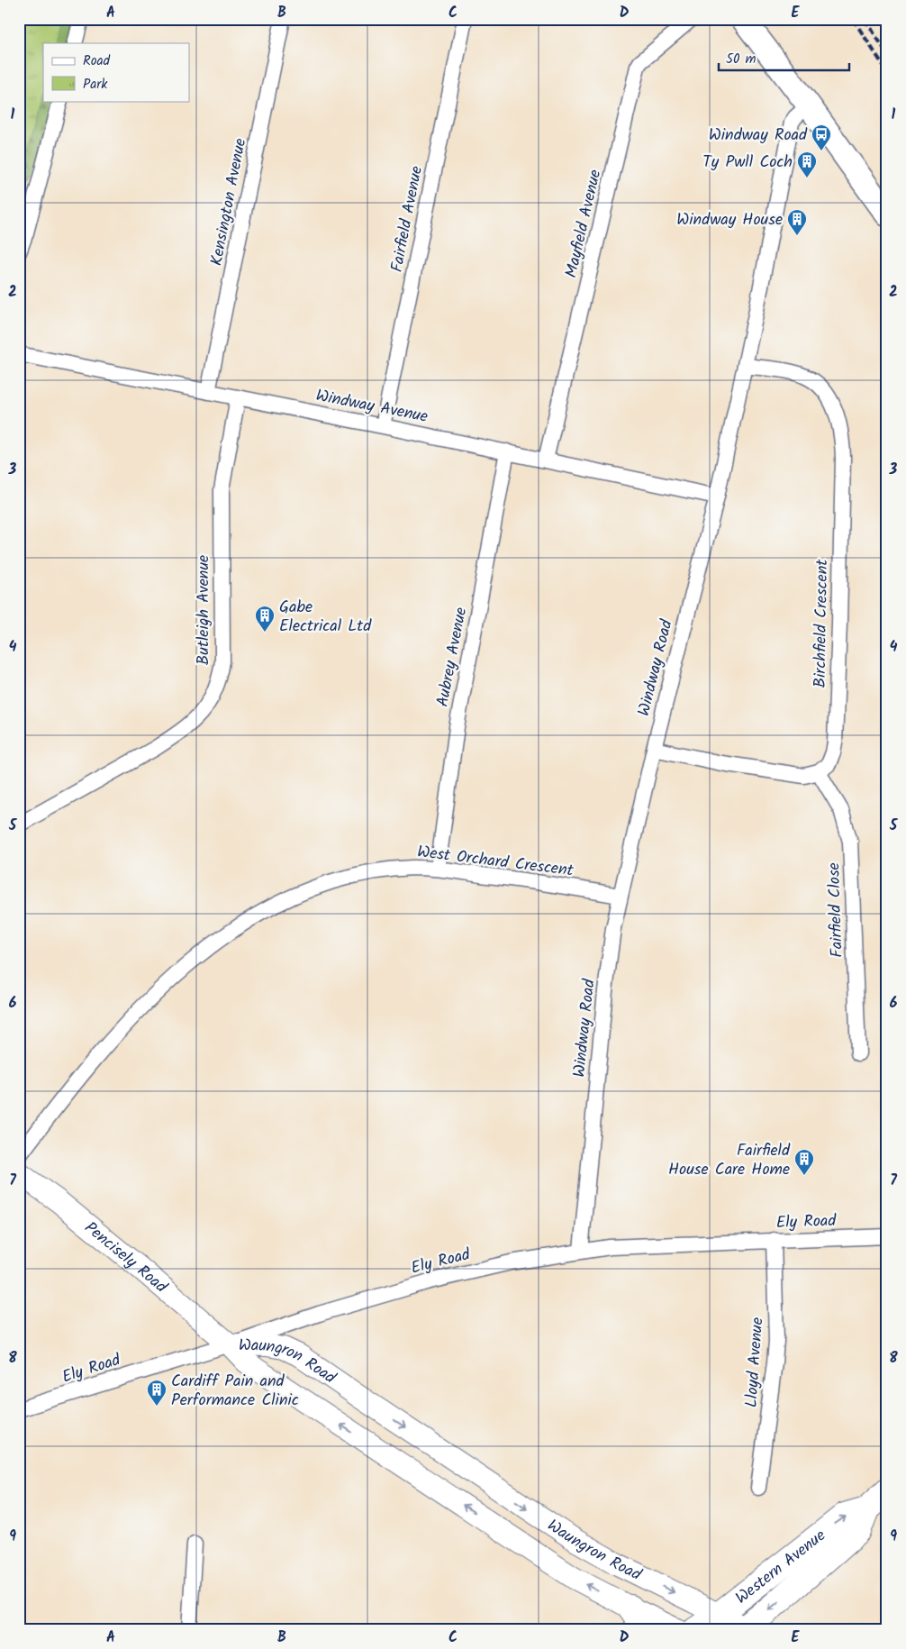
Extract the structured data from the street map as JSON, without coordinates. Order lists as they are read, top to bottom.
{
  "streets": {
    "highway": ["Western Avenue"],
    "main road": ["Pencisely Road", "Waungron Road"],
    "street": [
      "Kensington Avenue",
      "Fairfield Avenue",
      "Mayfield Avenue",
      "Windway Avenue",
      "Butleigh Avenue",
      "Birchfield Crescent",
      "Aubrey Avenue",
      "Windway Road",
      "West Orchard Crescent",
      "Fairfield Close",
      "Ely Road",
      "Lloyd Avenue"
    ]
  },
  "crossings": [
    ["Kensington Avenue", "Windway Avenue"],
    ["Fairfield Avenue", "Windway Avenue"],
    ["Mayfield Avenue", "Windway Avenue"],
    ["Windway Avenue", "Butleigh Avenue"],
    ["Windway Avenue", "Aubrey Avenue"],
    ["Windway Avenue", "Windway Road"],
    ["Birchfield Crescent", "Windway Road"],
    ["Birchfield Crescent", "Fairfield Close"],
    ["Aubrey Avenue", "West Orchard Crescent"],
    ["Windway Road", "West Orchard Crescent"],
    ["Windway Road", "Ely Road"],
    ["Ely Road", "Pencisely Road"],
    ["Ely Road", "Lloyd Avenue"],
    ["Ely Road", "Waungron Road"],
    ["Pencisely Road", "Waungron Road"],
    ["Waungron Road", "Western Avenue"]
  ],
  "places": {
    "bus stop": ["Windway Road"],
    "building": [
      "Ty Pwll Coch",
      "Windway House",
      "Gabe Electrical Ltd",
      "Fairfield House Care Home",
      "Cardiff Pain and Performance Clinic"
    ]
  },
  "legend": ["Road", "Park"],
  "scale_bar": "50 m",
  "grid": {
    "columns": [
      "A",
      "B",
      "C",
      "D",
      "E"
    ],
    "rows": [
      "1",
      "2",
      "3",
      "4",
      "5",
      "6",
      "7",
      "8",
      "9"
    ]
  }
}
